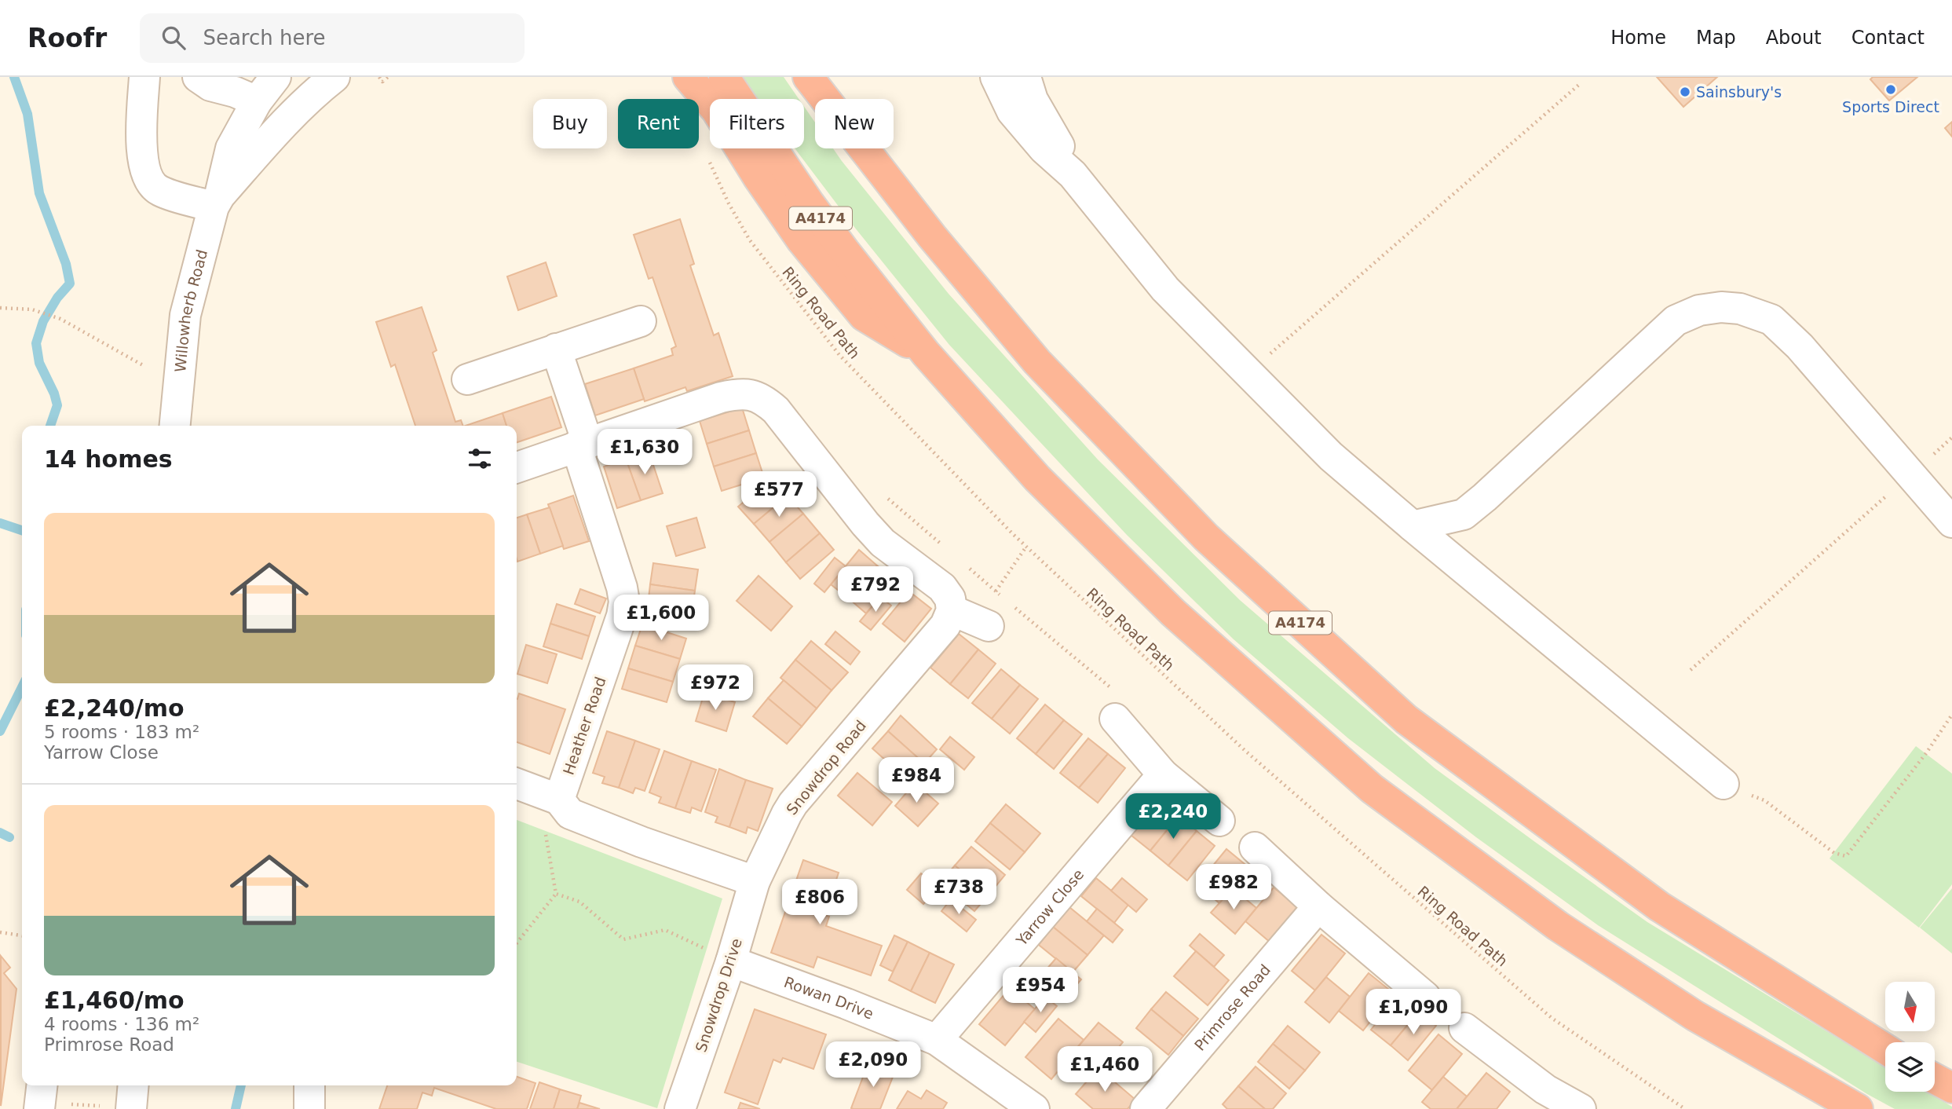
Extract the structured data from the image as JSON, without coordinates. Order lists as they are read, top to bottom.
{
  "streets": {
    "highway": ["A4174"],
    "street": [
      "Willowherb Road",
      "Heather Road",
      "Snowdrop Road",
      "Yarrow Close",
      "Snowdrop Drive",
      "Rowan Drive",
      "Primrose Road"
    ],
    "path": ["Ring Road Path"]
  },
  "crossings": [
    ["Snowdrop Road", "Snowdrop Drive"],
    ["Yarrow Close", "Rowan Drive"],
    ["Snowdrop Drive", "Rowan Drive"]
  ],
  "places": ["Sports Direct", "Sainsbury's"],
  "north": "bottom",
  "page": {
    "header": "Roofr",
    "search": "Search here",
    "nav": [
      "Home",
      "Map",
      "About",
      "Contact"
    ],
    "chip": [
      "Buy",
      "Rent",
      "Filters",
      "New"
    ],
    "heading": "14 homes",
    "price": [
      "£1,630",
      "£577",
      "£792",
      "£1,600",
      "£972",
      "£984",
      "£2,240",
      "£982",
      "£738",
      "£806",
      "£954",
      "£1,090",
      "£2,090",
      "£1,460"
    ],
    "list": [
      {
        "name": "£2,240/mo",
        "note": "5 rooms · 183 m² · Yarrow Close"
      },
      {
        "name": "£1,460/mo",
        "note": "4 rooms · 136 m² · Primrose Road"
      }
    ]
  }
}
